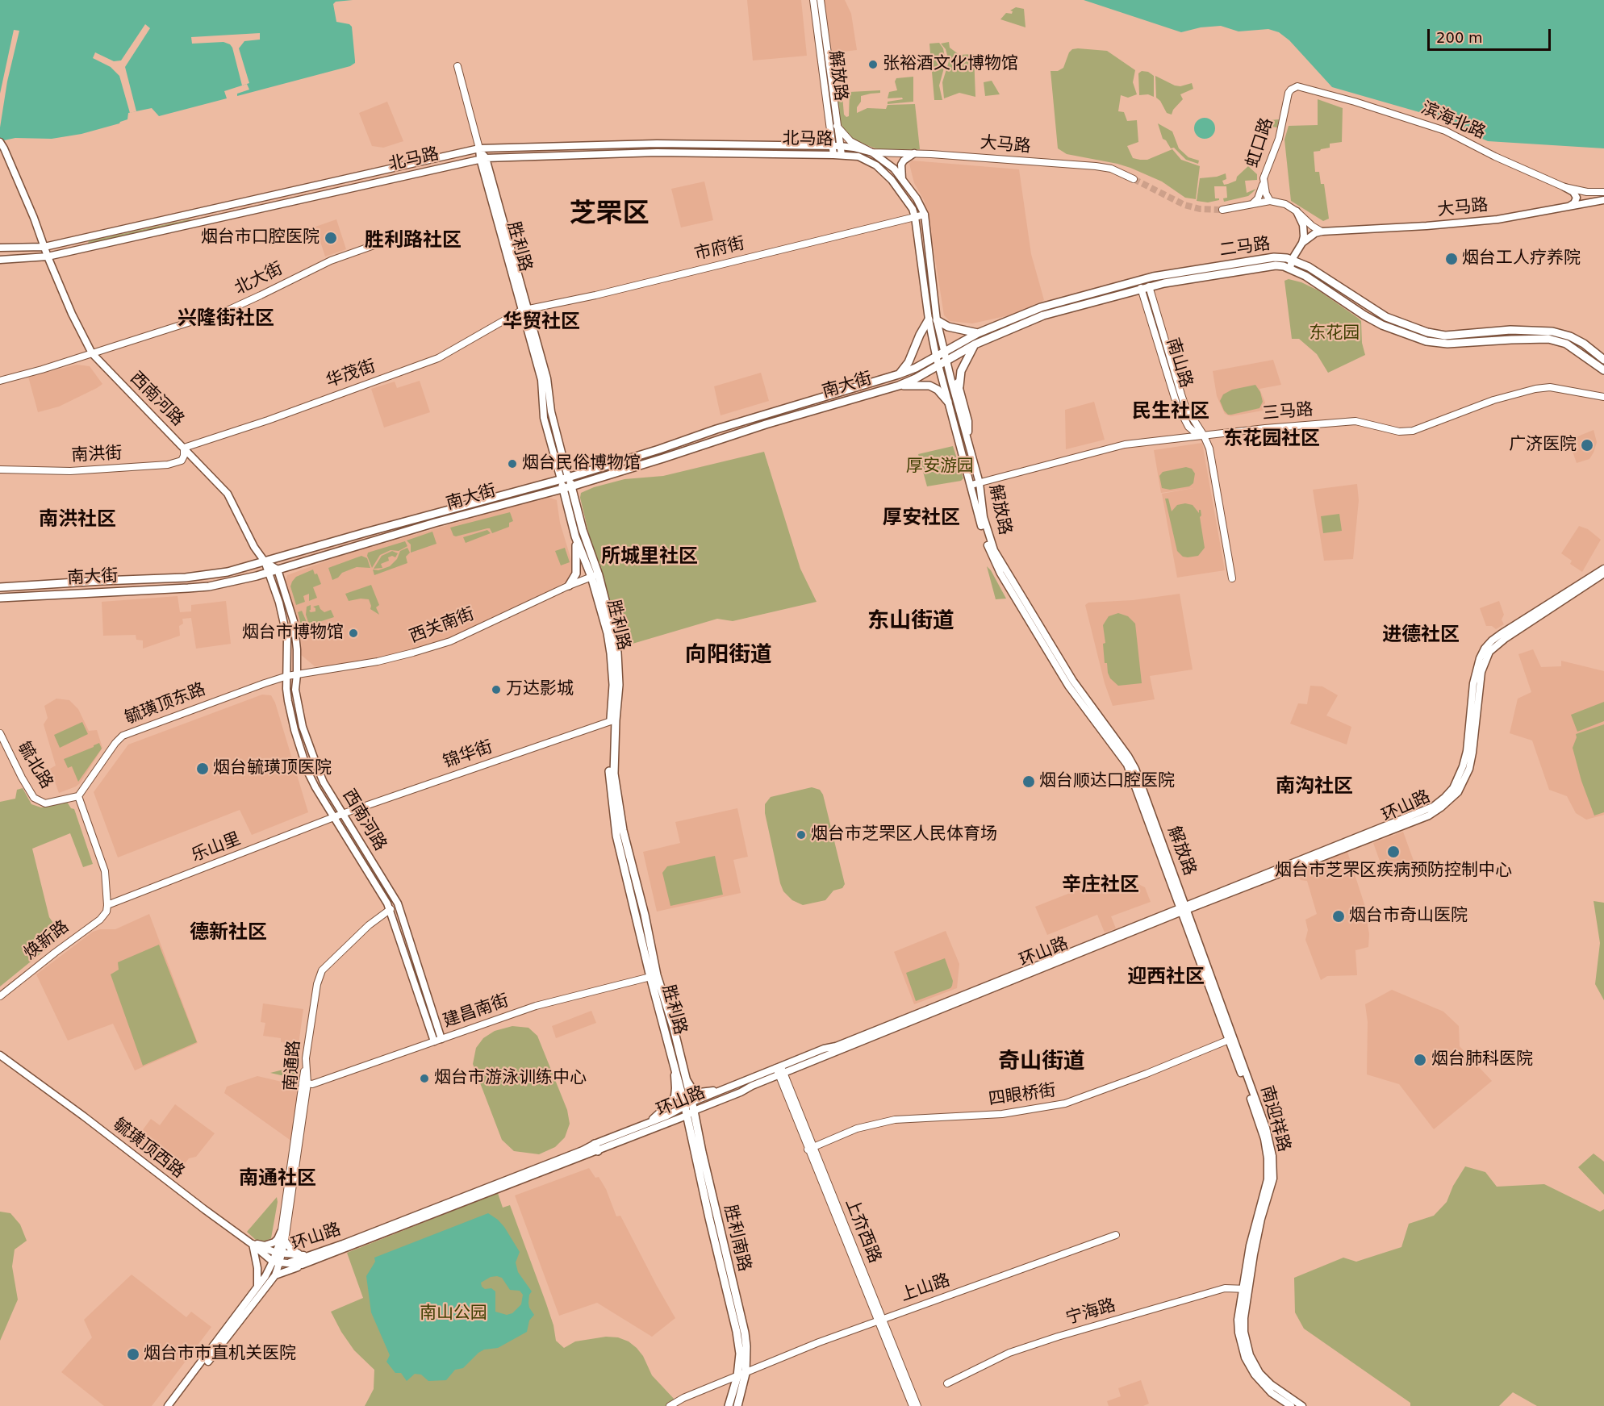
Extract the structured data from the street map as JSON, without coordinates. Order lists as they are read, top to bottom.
{
  "streets": {
    "main road": [
      "解放路",
      "北马路",
      "大马路",
      "胜利路",
      "二马路",
      "南大街",
      "西南河路",
      "环山路",
      "南通路",
      "南迎祥路",
      "毓璜顶西路",
      "胜利南路"
    ],
    "street": [
      "滨海北路",
      "虹口路",
      "市府街",
      "北大街",
      "南山路",
      "华茂街",
      "三马路",
      "南洪街",
      "西关南街",
      "毓璜顶东路",
      "锦华街",
      "毓北路",
      "乐山里",
      "焕新路",
      "建昌南街",
      "四眼桥街",
      "上夼西路",
      "上山路",
      "宁海路"
    ]
  },
  "crossings": [
    ["解放路", "北马路"],
    ["解放路", "大马路"],
    ["解放路", "二马路"],
    ["解放路", "市府街"],
    ["解放路", "南大街"],
    ["解放路", "三马路"],
    ["解放路", "环山路"],
    ["解放路", "南迎祥路"],
    ["滨海北路", "虹口路"],
    ["北马路", "胜利路"],
    ["北马路", "西南河路"],
    ["胜利路", "市府街"],
    ["胜利路", "华茂街"],
    ["胜利路", "南大街"],
    ["胜利路", "西关南街"],
    ["胜利路", "锦华街"],
    ["胜利路", "环山路"],
    ["胜利路", "建昌南街"],
    ["胜利路", "胜利南路"],
    ["二马路", "南山路"],
    ["二马路", "南大街"],
    ["市府街", "华茂街"],
    ["北大街", "西南河路"],
    ["南山路", "三马路"],
    ["华茂街", "西南河路"],
    ["华茂街", "南洪街"],
    ["南大街", "西南河路"],
    ["西南河路", "南洪街"],
    ["西南河路", "西关南街"],
    ["西南河路", "毓璜顶东路"],
    ["西南河路", "锦华街"],
    ["西南河路", "乐山里"],
    ["西南河路", "建昌南街"],
    ["西南河路", "南通路"],
    ["西关南街", "毓璜顶东路"],
    ["毓璜顶东路", "毓北路"],
    ["锦华街", "乐山里"],
    ["环山路", "南通路"],
    ["环山路", "南迎祥路"],
    ["环山路", "毓璜顶西路"],
    ["环山路", "上夼西路"],
    ["环山路", "胜利南路"],
    ["乐山里", "焕新路"],
    ["建昌南街", "南通路"],
    ["四眼桥街", "南迎祥路"],
    ["四眼桥街", "上夼西路"],
    ["南迎祥路", "宁海路"],
    ["上夼西路", "上山路"],
    ["胜利南路", "上山路"]
  ],
  "districts": [
    "芝罘区",
    "胜利路社区",
    "兴隆街社区",
    "华贸社区",
    "民生社区",
    "东花园社区",
    "厚安社区",
    "南洪社区",
    "所城里社区",
    "东山街道",
    "进德社区",
    "向阳街道",
    "南沟社区",
    "辛庄社区",
    "德新社区",
    "迎西社区",
    "奇山街道",
    "南通社区"
  ],
  "parks": ["东花园", "厚安游园", "南山公园"],
  "places": [
    "张裕酒文化博物馆",
    "烟台市口腔医院",
    "烟台工人疗养院",
    "广济医院",
    "烟台民俗博物馆",
    "烟台市博物馆",
    "万达影城",
    "烟台毓璜顶医院",
    "烟台顺达口腔医院",
    "烟台市芝罘区人民体育场",
    "烟台市芝罘区疾病预防控制中心",
    "烟台市奇山医院",
    "烟台肺科医院",
    "烟台市游泳训练中心",
    "烟台市市直机关医院"
  ],
  "scale_bar": "200 m"
}
